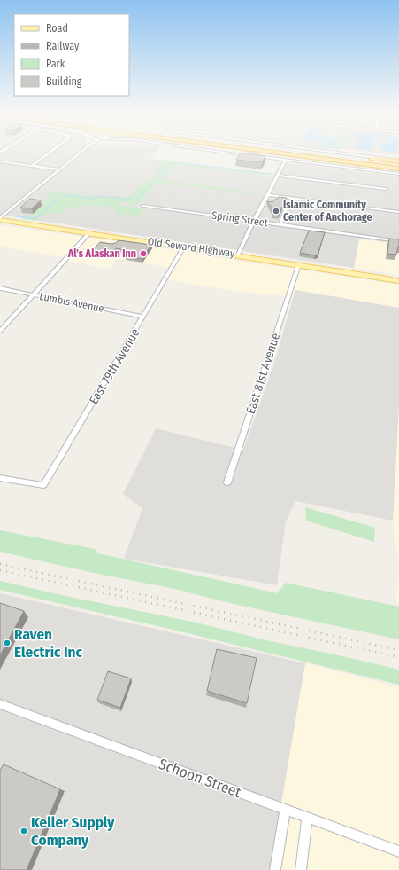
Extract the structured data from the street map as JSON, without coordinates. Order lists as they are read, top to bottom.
{
  "streets": {
    "main road": ["Old Seward Highway"],
    "street": [
      "Spring Street",
      "Lumbis Avenue",
      "East 79th Avenue",
      "East 81st Avenue",
      "Schoon Street"
    ]
  },
  "crossings": [
    ["Old Seward Highway", "East 79th Avenue"],
    ["Old Seward Highway", "East 81st Avenue"],
    ["Lumbis Avenue", "East 79th Avenue"]
  ],
  "places": [
    "Islamic Community Center of Anchorage",
    "Al's Alaskan Inn",
    "Raven Electric Inc",
    "Keller Supply Company"
  ],
  "legend": [
    "Road",
    "Railway",
    "Park",
    "Building"
  ]
}
